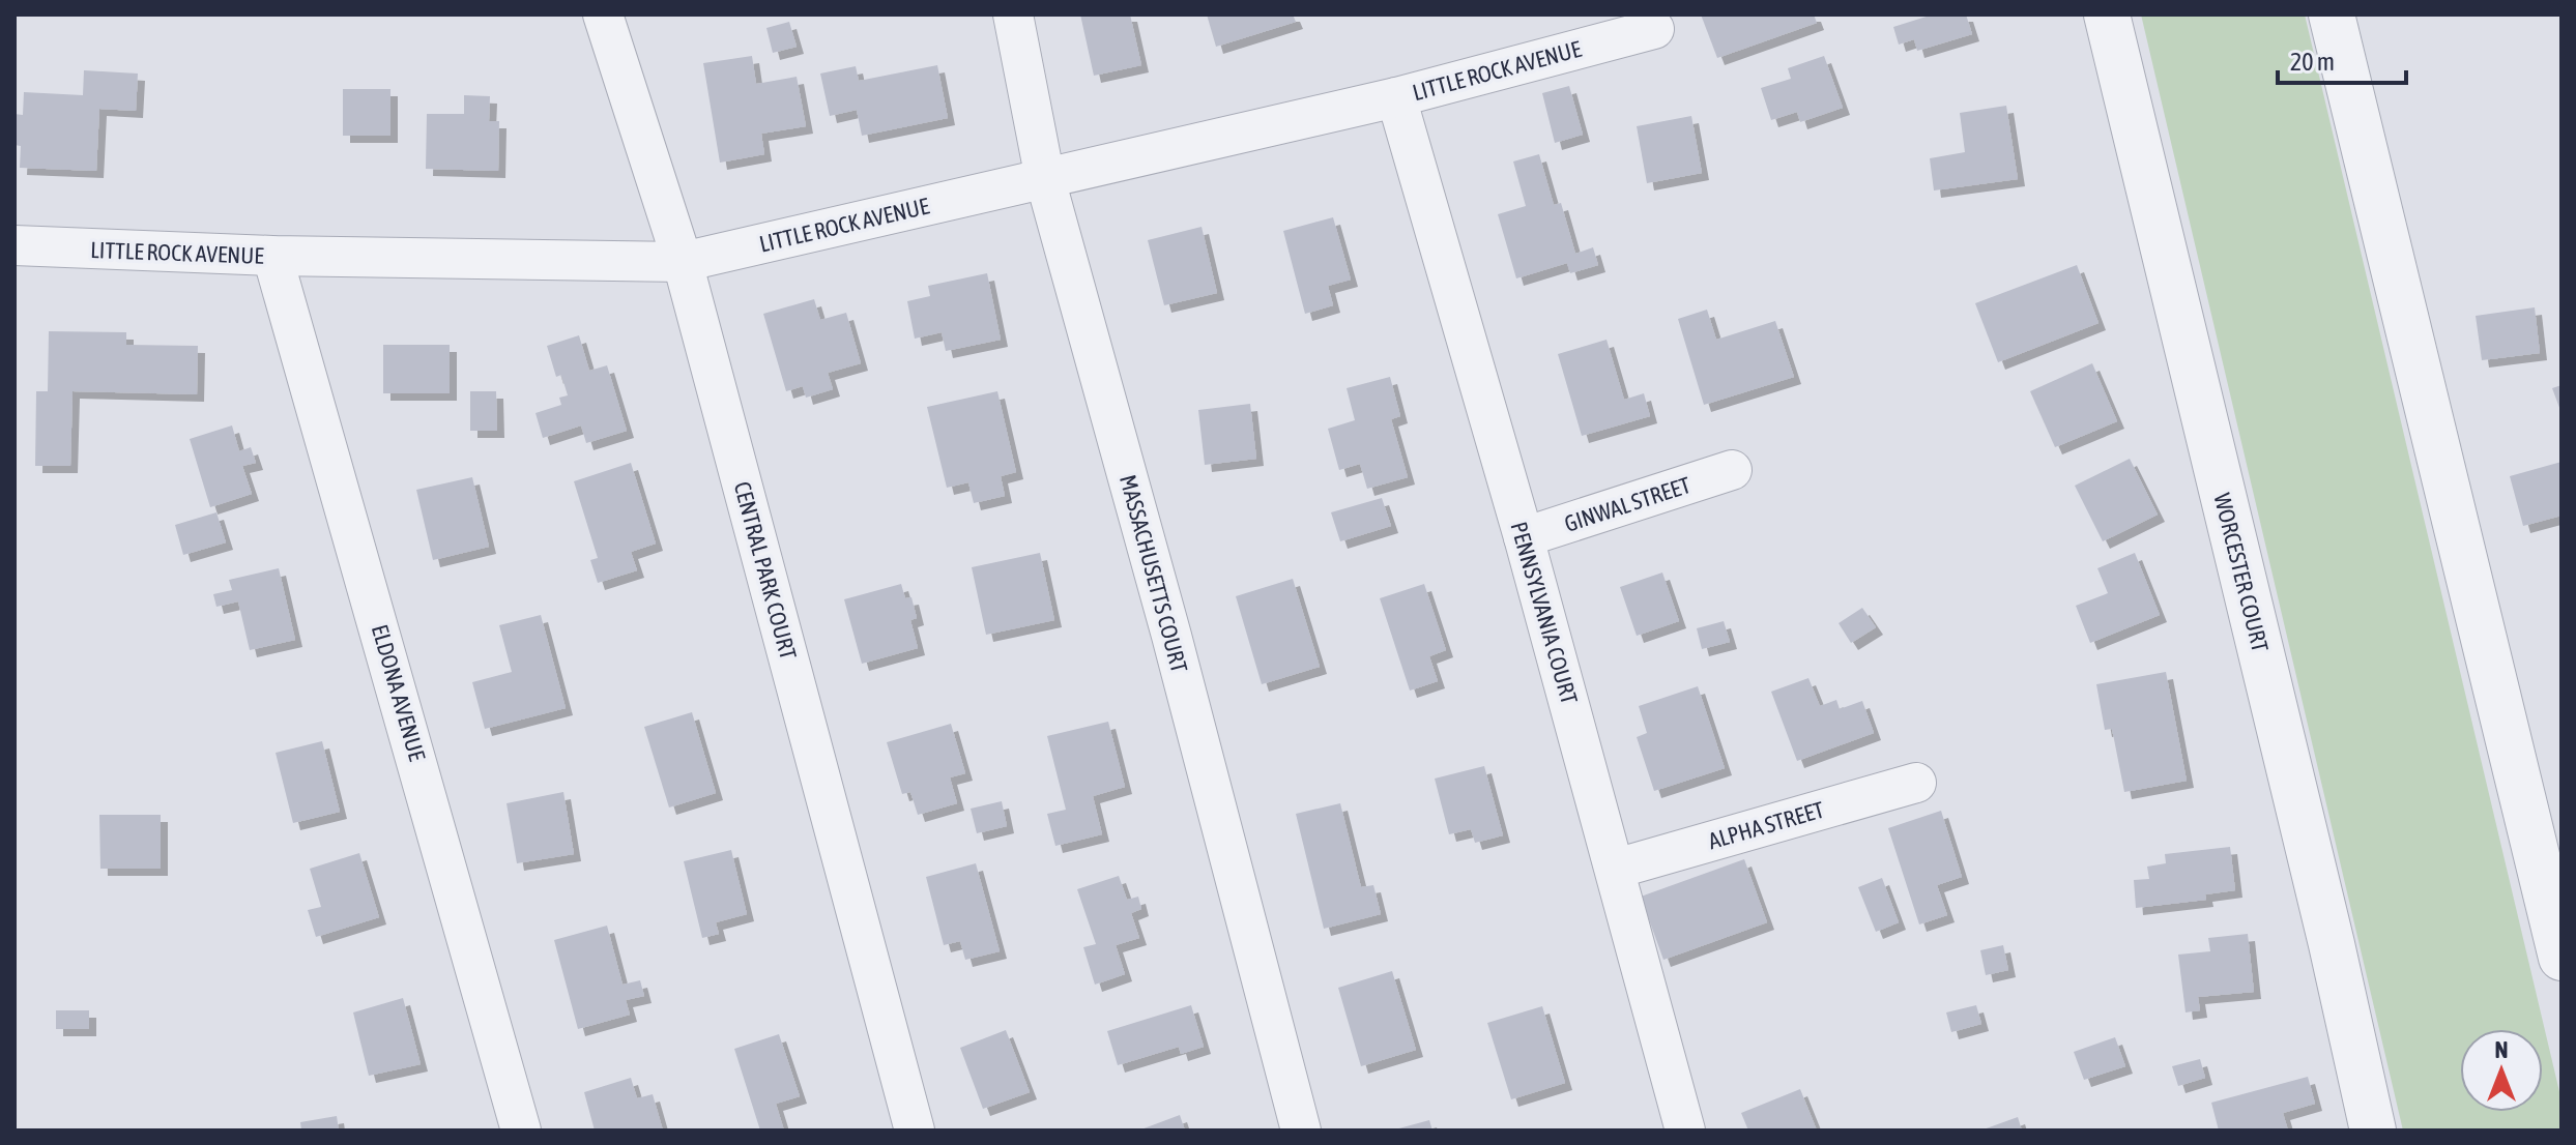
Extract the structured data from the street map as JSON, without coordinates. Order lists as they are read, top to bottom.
{
  "streets": {
    "street": [
      "LITTLE ROCK AVENUE",
      "GINWAL STREET",
      "CENTRAL PARK COURT",
      "WORCESTER COURT",
      "MASSACHUSETTS COURT",
      "PENNSYLVANIA COURT",
      "ELDONA AVENUE",
      "ALPHA STREET"
    ]
  },
  "crossings": [
    ["LITTLE ROCK AVENUE", "CENTRAL PARK COURT"],
    ["LITTLE ROCK AVENUE", "MASSACHUSETTS COURT"],
    ["LITTLE ROCK AVENUE", "PENNSYLVANIA COURT"],
    ["LITTLE ROCK AVENUE", "ELDONA AVENUE"],
    ["GINWAL STREET", "PENNSYLVANIA COURT"],
    ["PENNSYLVANIA COURT", "ALPHA STREET"]
  ],
  "scale_bar": "20 m",
  "north": "top"
}
